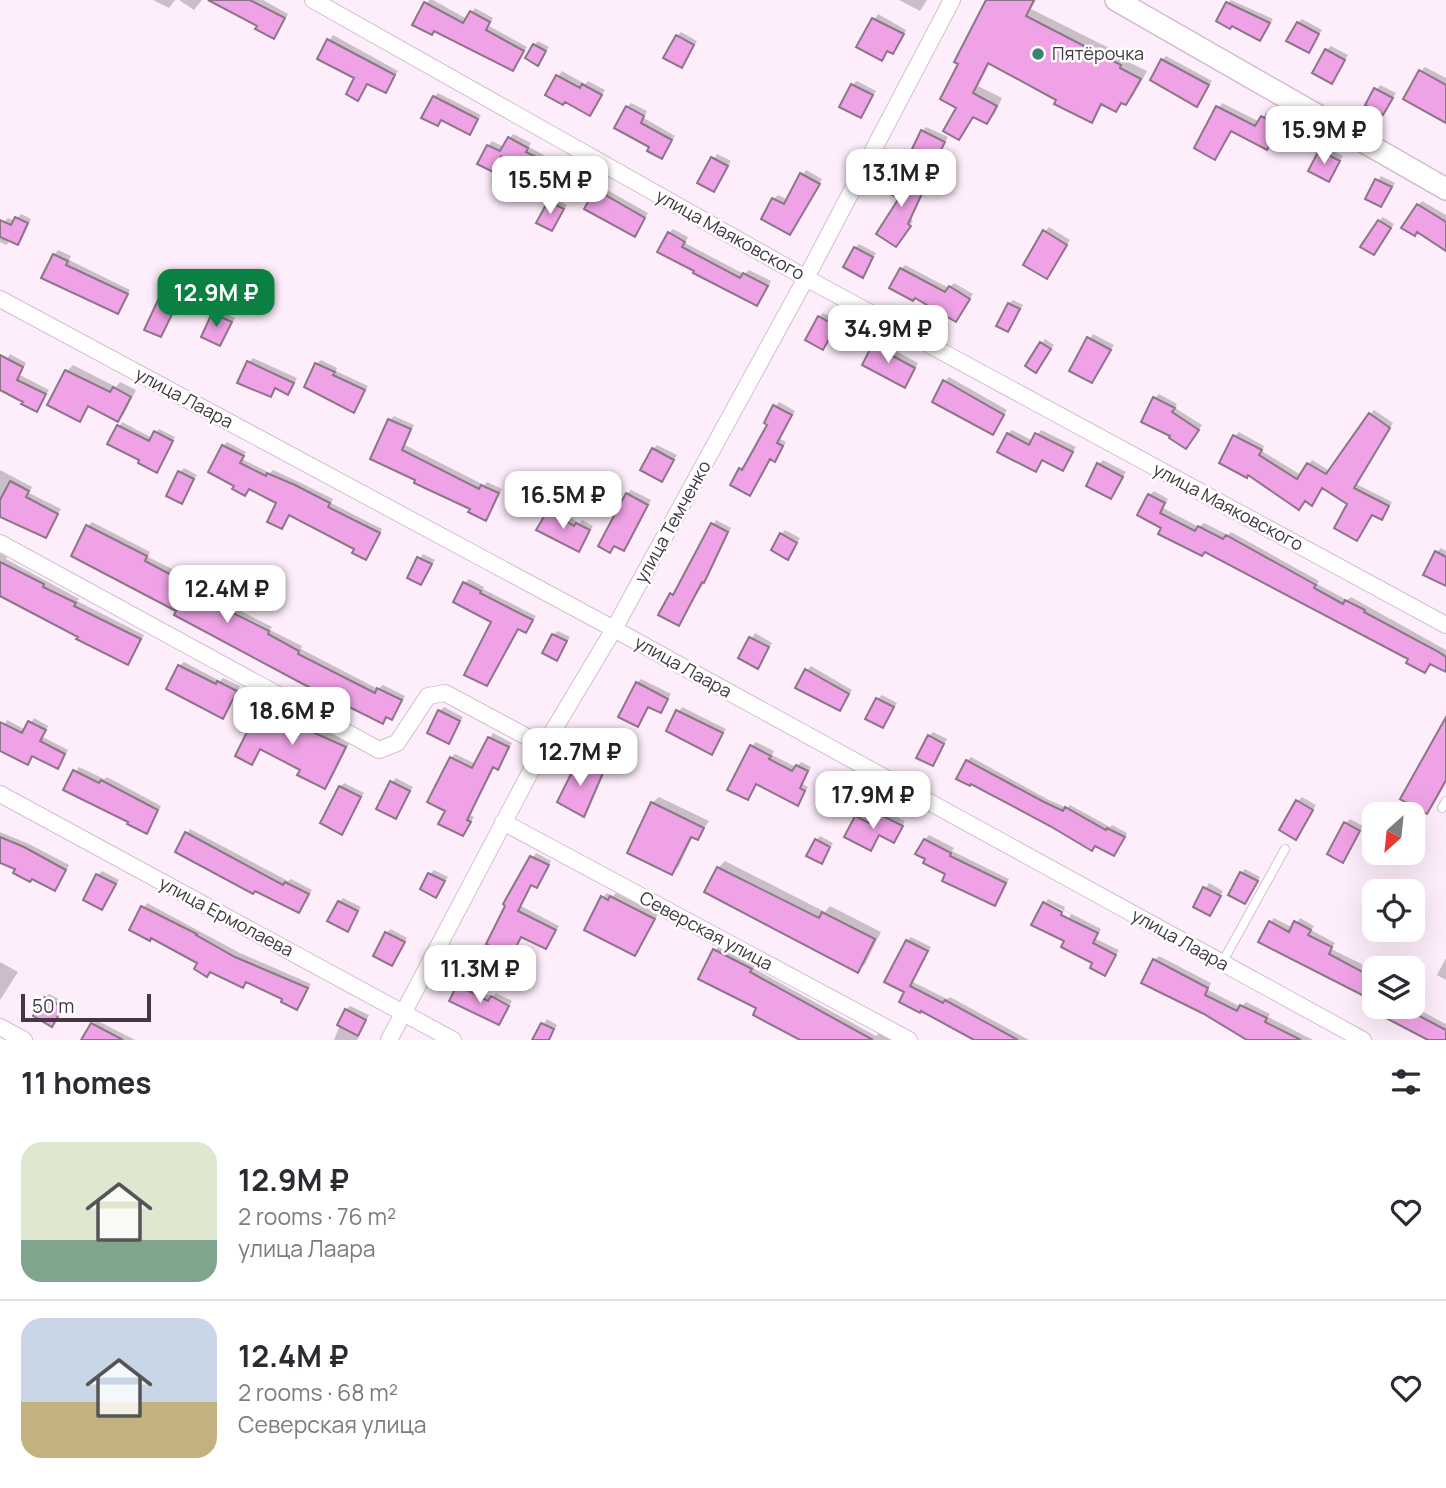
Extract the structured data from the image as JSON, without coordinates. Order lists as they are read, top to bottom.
{
  "streets": {
    "street": [
      "улица Маяковского",
      "улица Лаара",
      "улица Темченко",
      "улица Ермолаева",
      "Северская улица"
    ]
  },
  "crossings": [
    ["улица Маяковского", "улица Темченко"],
    ["улица Лаара", "улица Темченко"],
    ["улица Темченко", "улица Ермолаева"],
    ["улица Темченко", "Северская улица"]
  ],
  "places": ["Пятёрочка"],
  "scale_bar": "50 m",
  "north": "bottom left",
  "page": {
    "price": [
      "15.9M ₽",
      "13.1M ₽",
      "15.5M ₽",
      "12.9M ₽",
      "34.9M ₽",
      "16.5M ₽",
      "12.4M ₽",
      "18.6M ₽",
      "12.7M ₽",
      "17.9M ₽",
      "11.3M ₽"
    ],
    "scale": "50 m",
    "heading": "11 homes",
    "list": [
      {
        "name": "12.9M ₽",
        "note": "2 rooms · 76 m² · улица Лаара"
      },
      {
        "name": "12.4M ₽",
        "note": "2 rooms · 68 m² · Северская улица"
      }
    ]
  }
}
